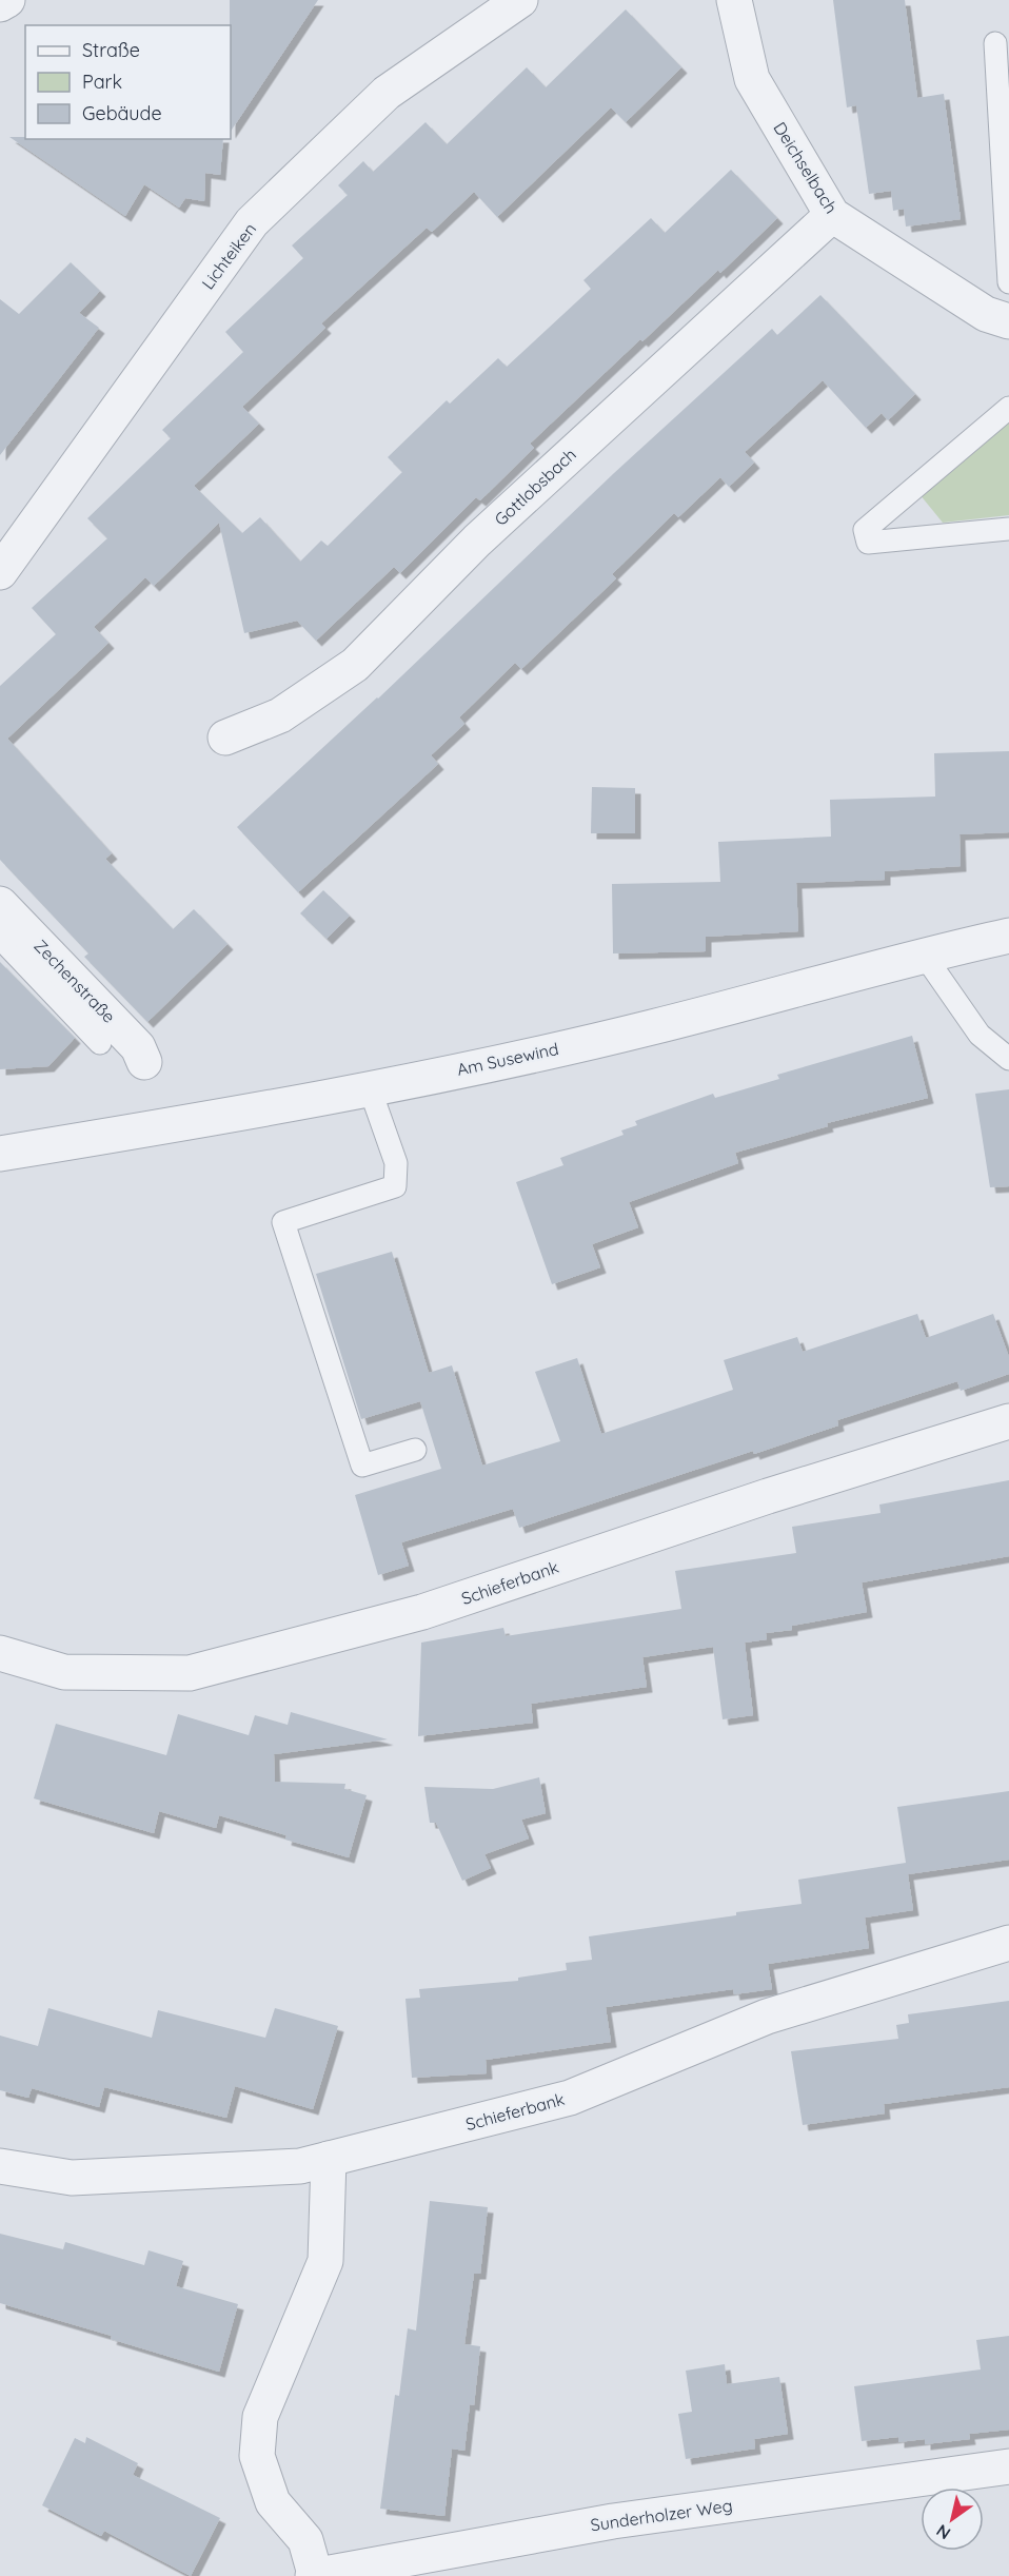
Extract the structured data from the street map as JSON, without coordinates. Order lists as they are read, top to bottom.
{
  "streets": {
    "street": [
      "Deichselbach",
      "Lichteiken",
      "Gottlobsbach",
      "Zechenstraße",
      "Am Susewind",
      "Schieferbank",
      "Sunderholzer Weg"
    ]
  },
  "crossings": [
    ["Deichselbach", "Gottlobsbach"],
    ["Schieferbank", "Sunderholzer Weg"]
  ],
  "legend": ["Straße", "Park", "Gebäude"],
  "north": "bottom left"
}
